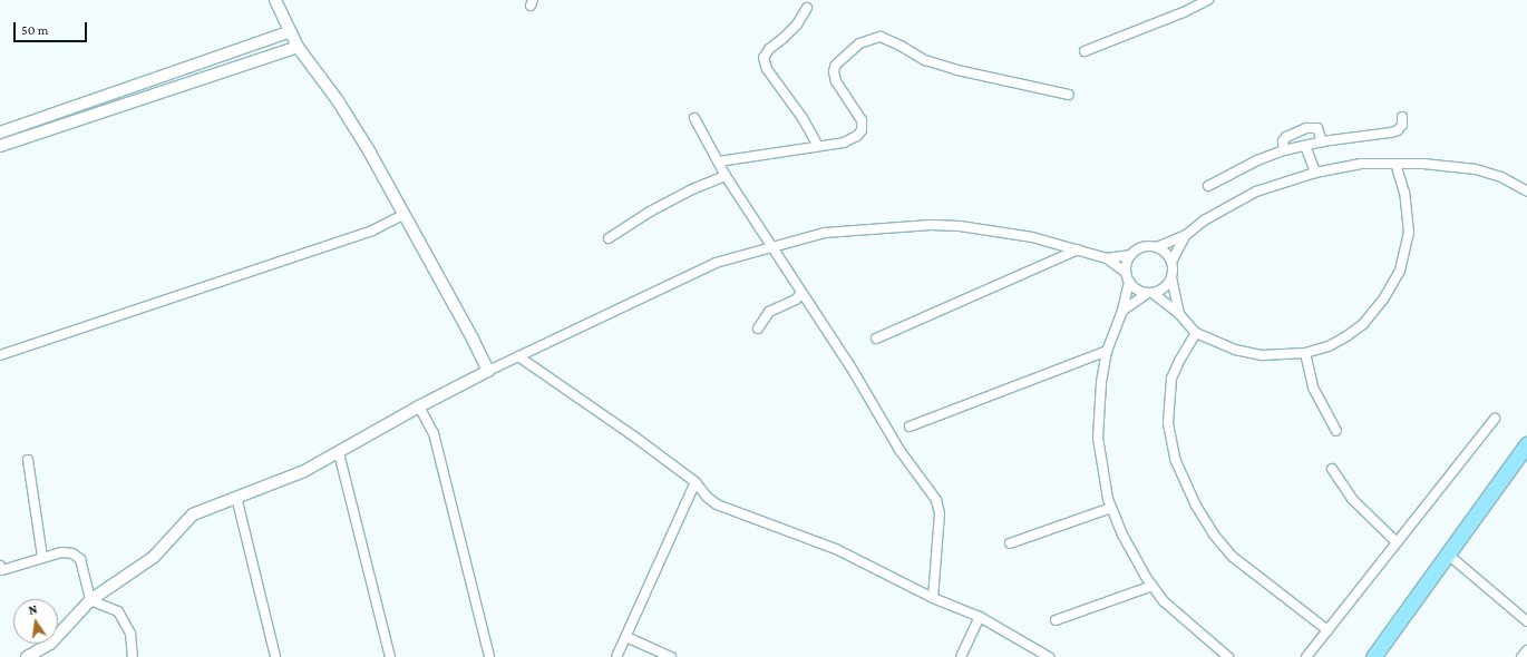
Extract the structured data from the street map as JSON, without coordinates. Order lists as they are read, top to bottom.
{
  "scale_bar": "50 m",
  "north": "top"
}
